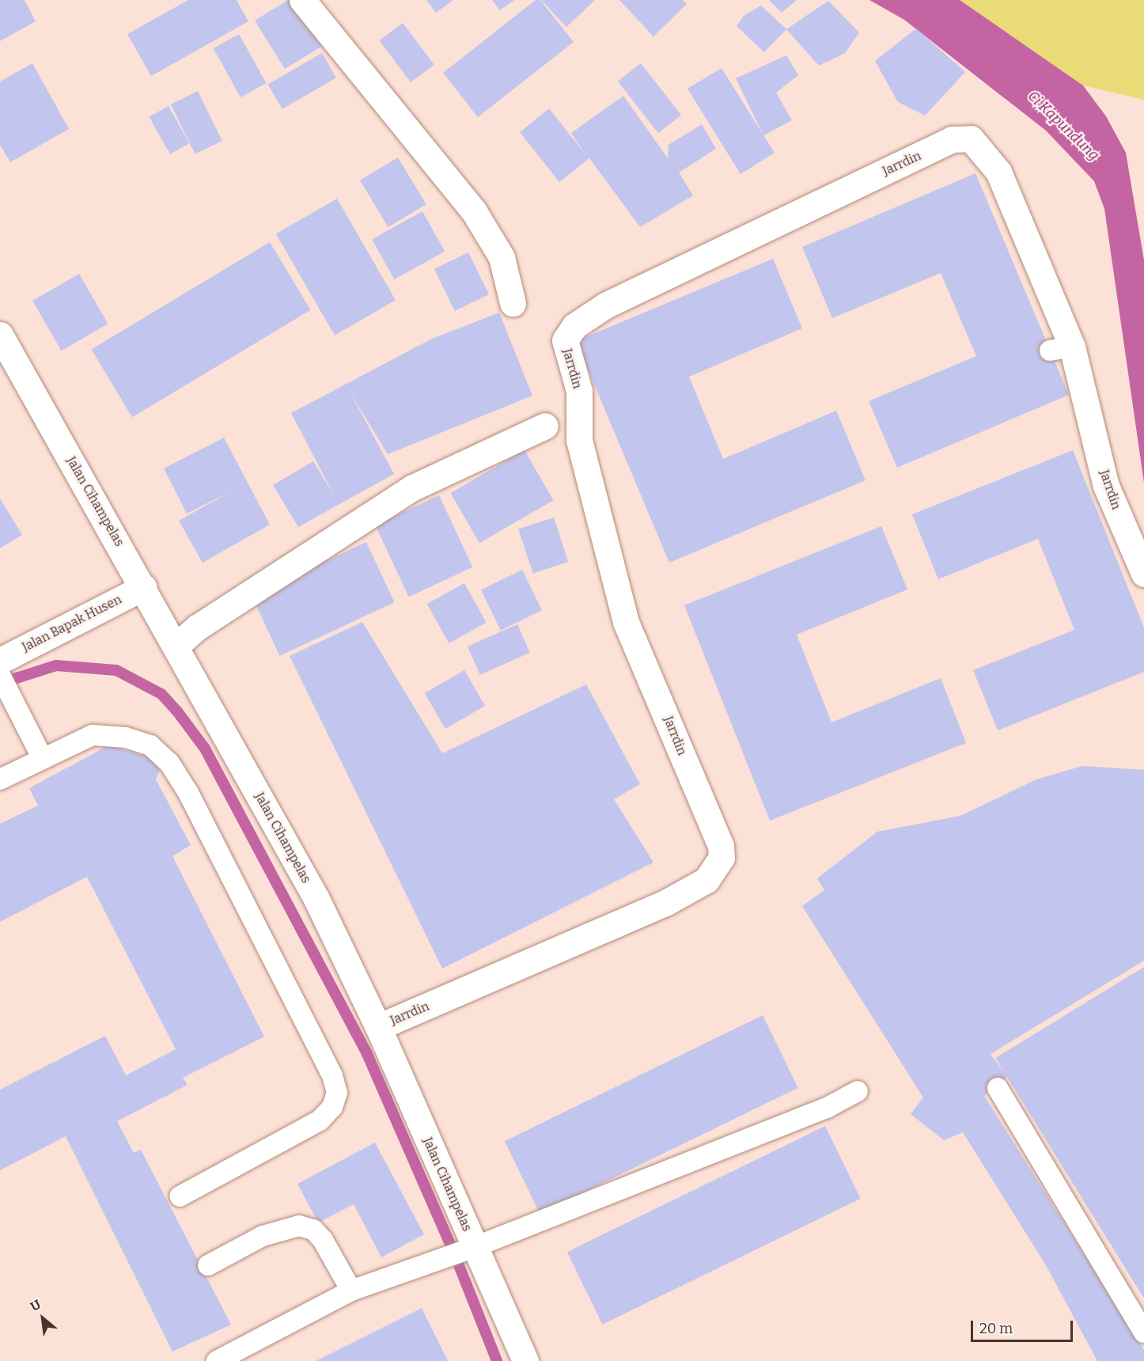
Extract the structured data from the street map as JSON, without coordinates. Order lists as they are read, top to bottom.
{
  "streets": {
    "street": ["Jarrdin", "Jalan Cihampelas", "Jalan Bapak Husen"]
  },
  "crossings": [
    ["Jarrdin", "Jalan Cihampelas"],
    ["Jalan Cihampelas", "Jalan Bapak Husen"]
  ],
  "water": ["Ci Kapundung"],
  "scale_bar": "20 m",
  "north": "top left"
}
